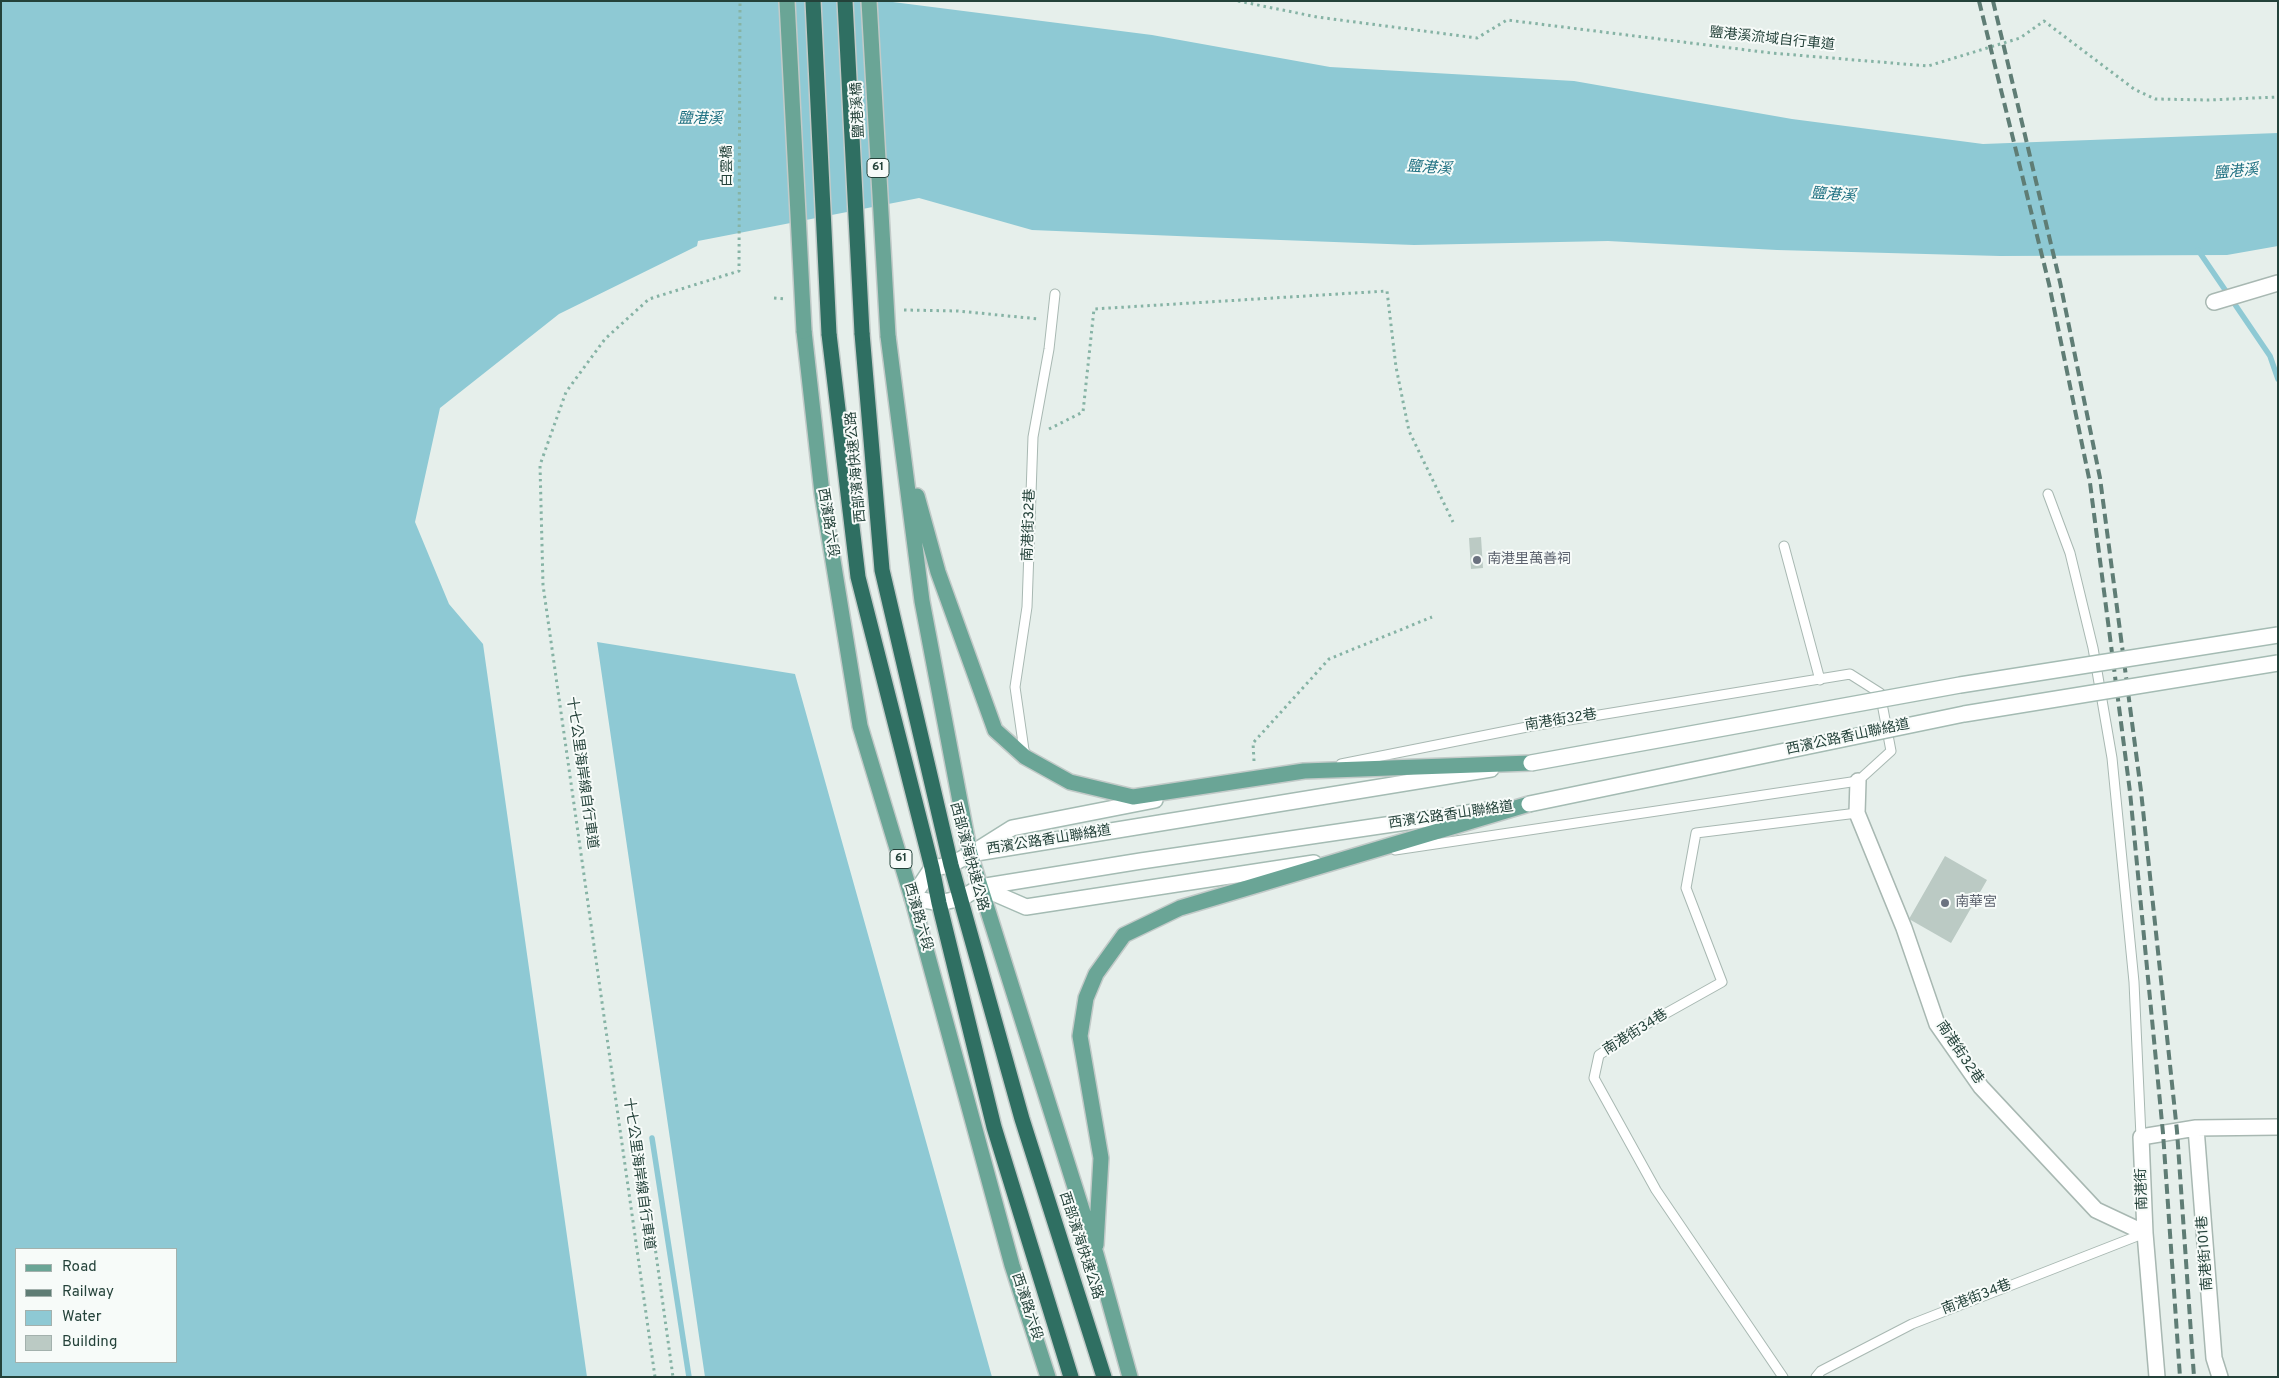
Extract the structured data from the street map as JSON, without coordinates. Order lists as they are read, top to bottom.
{
  "streets": {
    "highway": ["鹽港溪橋", "61", "西部濱海快速公路"],
    "main road": ["西濱路六段"],
    "street": [
      "南港街32巷",
      "西濱公路香山聯絡道",
      "南港街",
      "南港街101巷"
    ],
    "lane": ["南港街34巷"],
    "path": ["鹽港溪流域自行車道", "白雲橋", "十七公里海岸線自行車道"]
  },
  "crossings": [
    ["鹽港溪橋", "61"],
    ["鹽港溪橋", "西部濱海快速公路"],
    ["白雲橋", "十七公里海岸線自行車道"],
    ["61", "西濱公路香山聯絡道"],
    ["西部濱海快速公路", "西濱公路香山聯絡道"],
    ["西濱路六段", "西濱公路香山聯絡道"],
    ["南港街32巷", "南港街34巷"],
    ["南港街32巷", "南港街"],
    ["南港街34巷", "南港街"]
  ],
  "water": ["鹽港溪"],
  "places": ["南港里萬善祠", "南華宮"],
  "legend": [
    "Road",
    "Railway",
    "Water",
    "Building"
  ]
}
